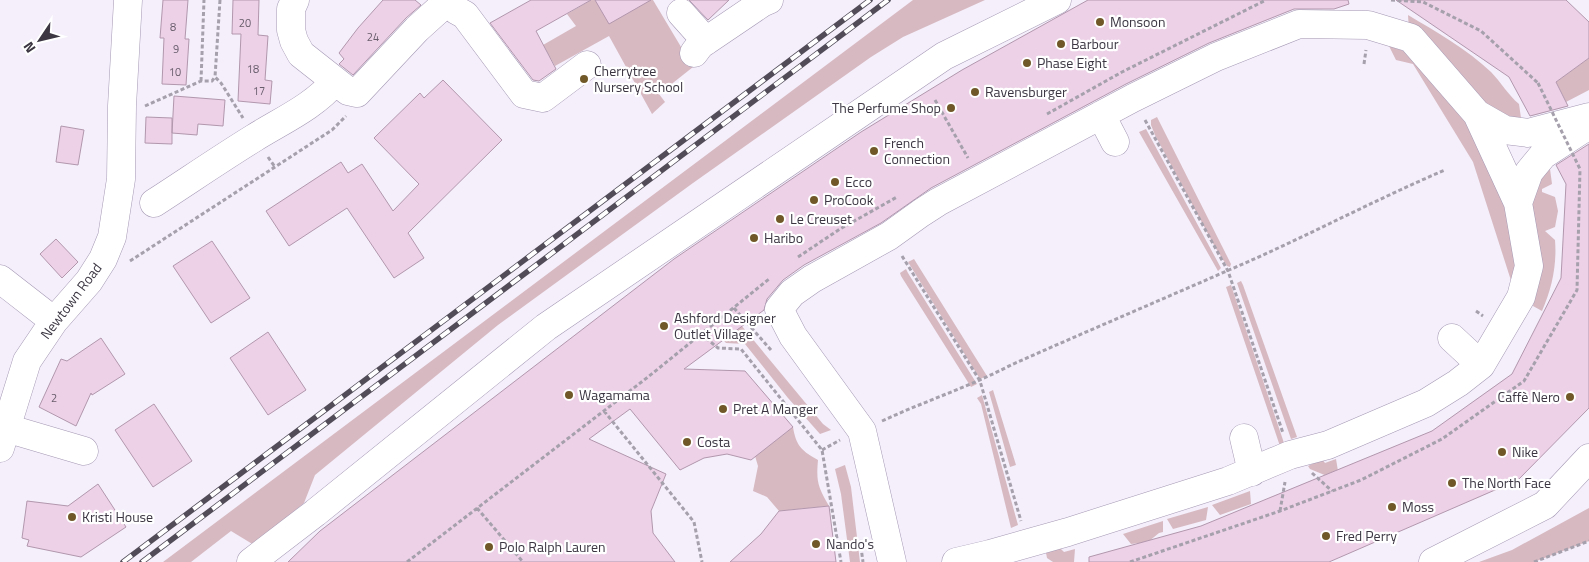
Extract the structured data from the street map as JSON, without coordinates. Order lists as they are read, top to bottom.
{
  "streets": {
    "street": ["Newtown Road"]
  },
  "places": [
    "Monsoon",
    "Barbour",
    "Phase Eight",
    "Cherrytree Nursery School",
    "Ravensburger",
    "The Perfume Shop",
    "French Connection",
    "Ecco",
    "ProCook",
    "Le Creuset",
    "Haribo",
    "Ashford Designer Outlet Village",
    "Wagamama",
    "Caffè Nero",
    "Pret A Manger",
    "Costa",
    "Nike",
    "The North Face",
    "Moss",
    "Kristi House",
    "Fred Perry",
    "Nando's",
    "Polo Ralph Lauren"
  ],
  "house_numbers": [
    "20",
    "8",
    "24",
    "9",
    "18",
    "10",
    "17",
    "2"
  ],
  "north": "bottom left"
}
